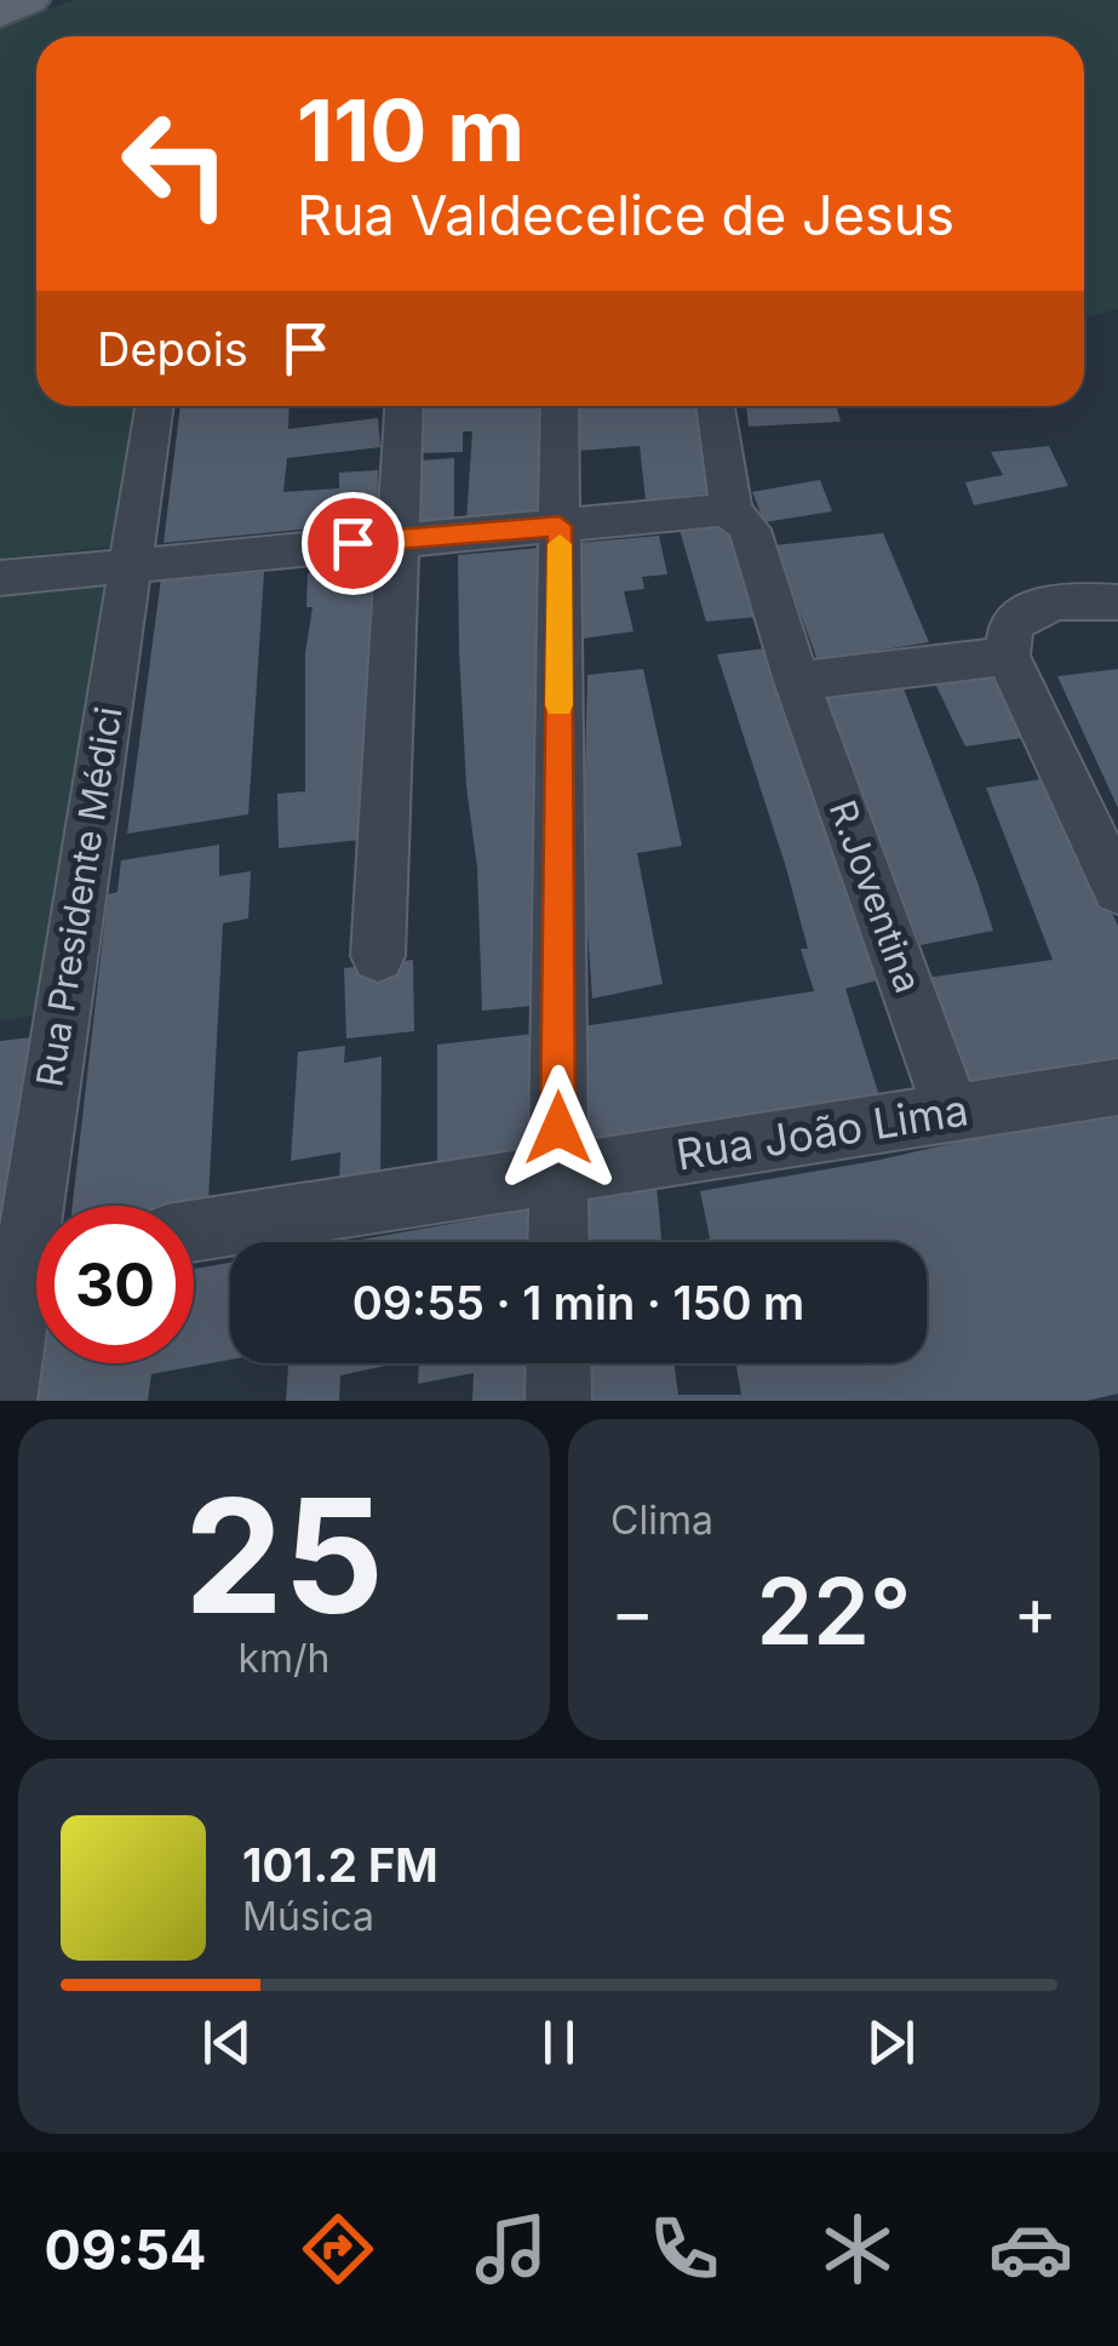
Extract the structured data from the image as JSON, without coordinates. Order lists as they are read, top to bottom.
{
  "streets": {
    "street": ["Rua Presidente Médici", "R.Joventina", "Rua João Lima"]
  },
  "crossings": [
    ["R.Joventina", "Rua João Lima"]
  ],
  "page": {
    "turn": ["110 m", "Rua Valdecelice de Jesus"],
    "then": "Depois",
    "limit": "30",
    "trip": "09:55 · 1 min · 150 m",
    "tile": [
      ["25", "km/h"],
      "Clima"
    ],
    "heat": ["−", "22°", "+"],
    "song": ["101.2 FM", "Música"],
    "tabs": "09:54"
  }
}
